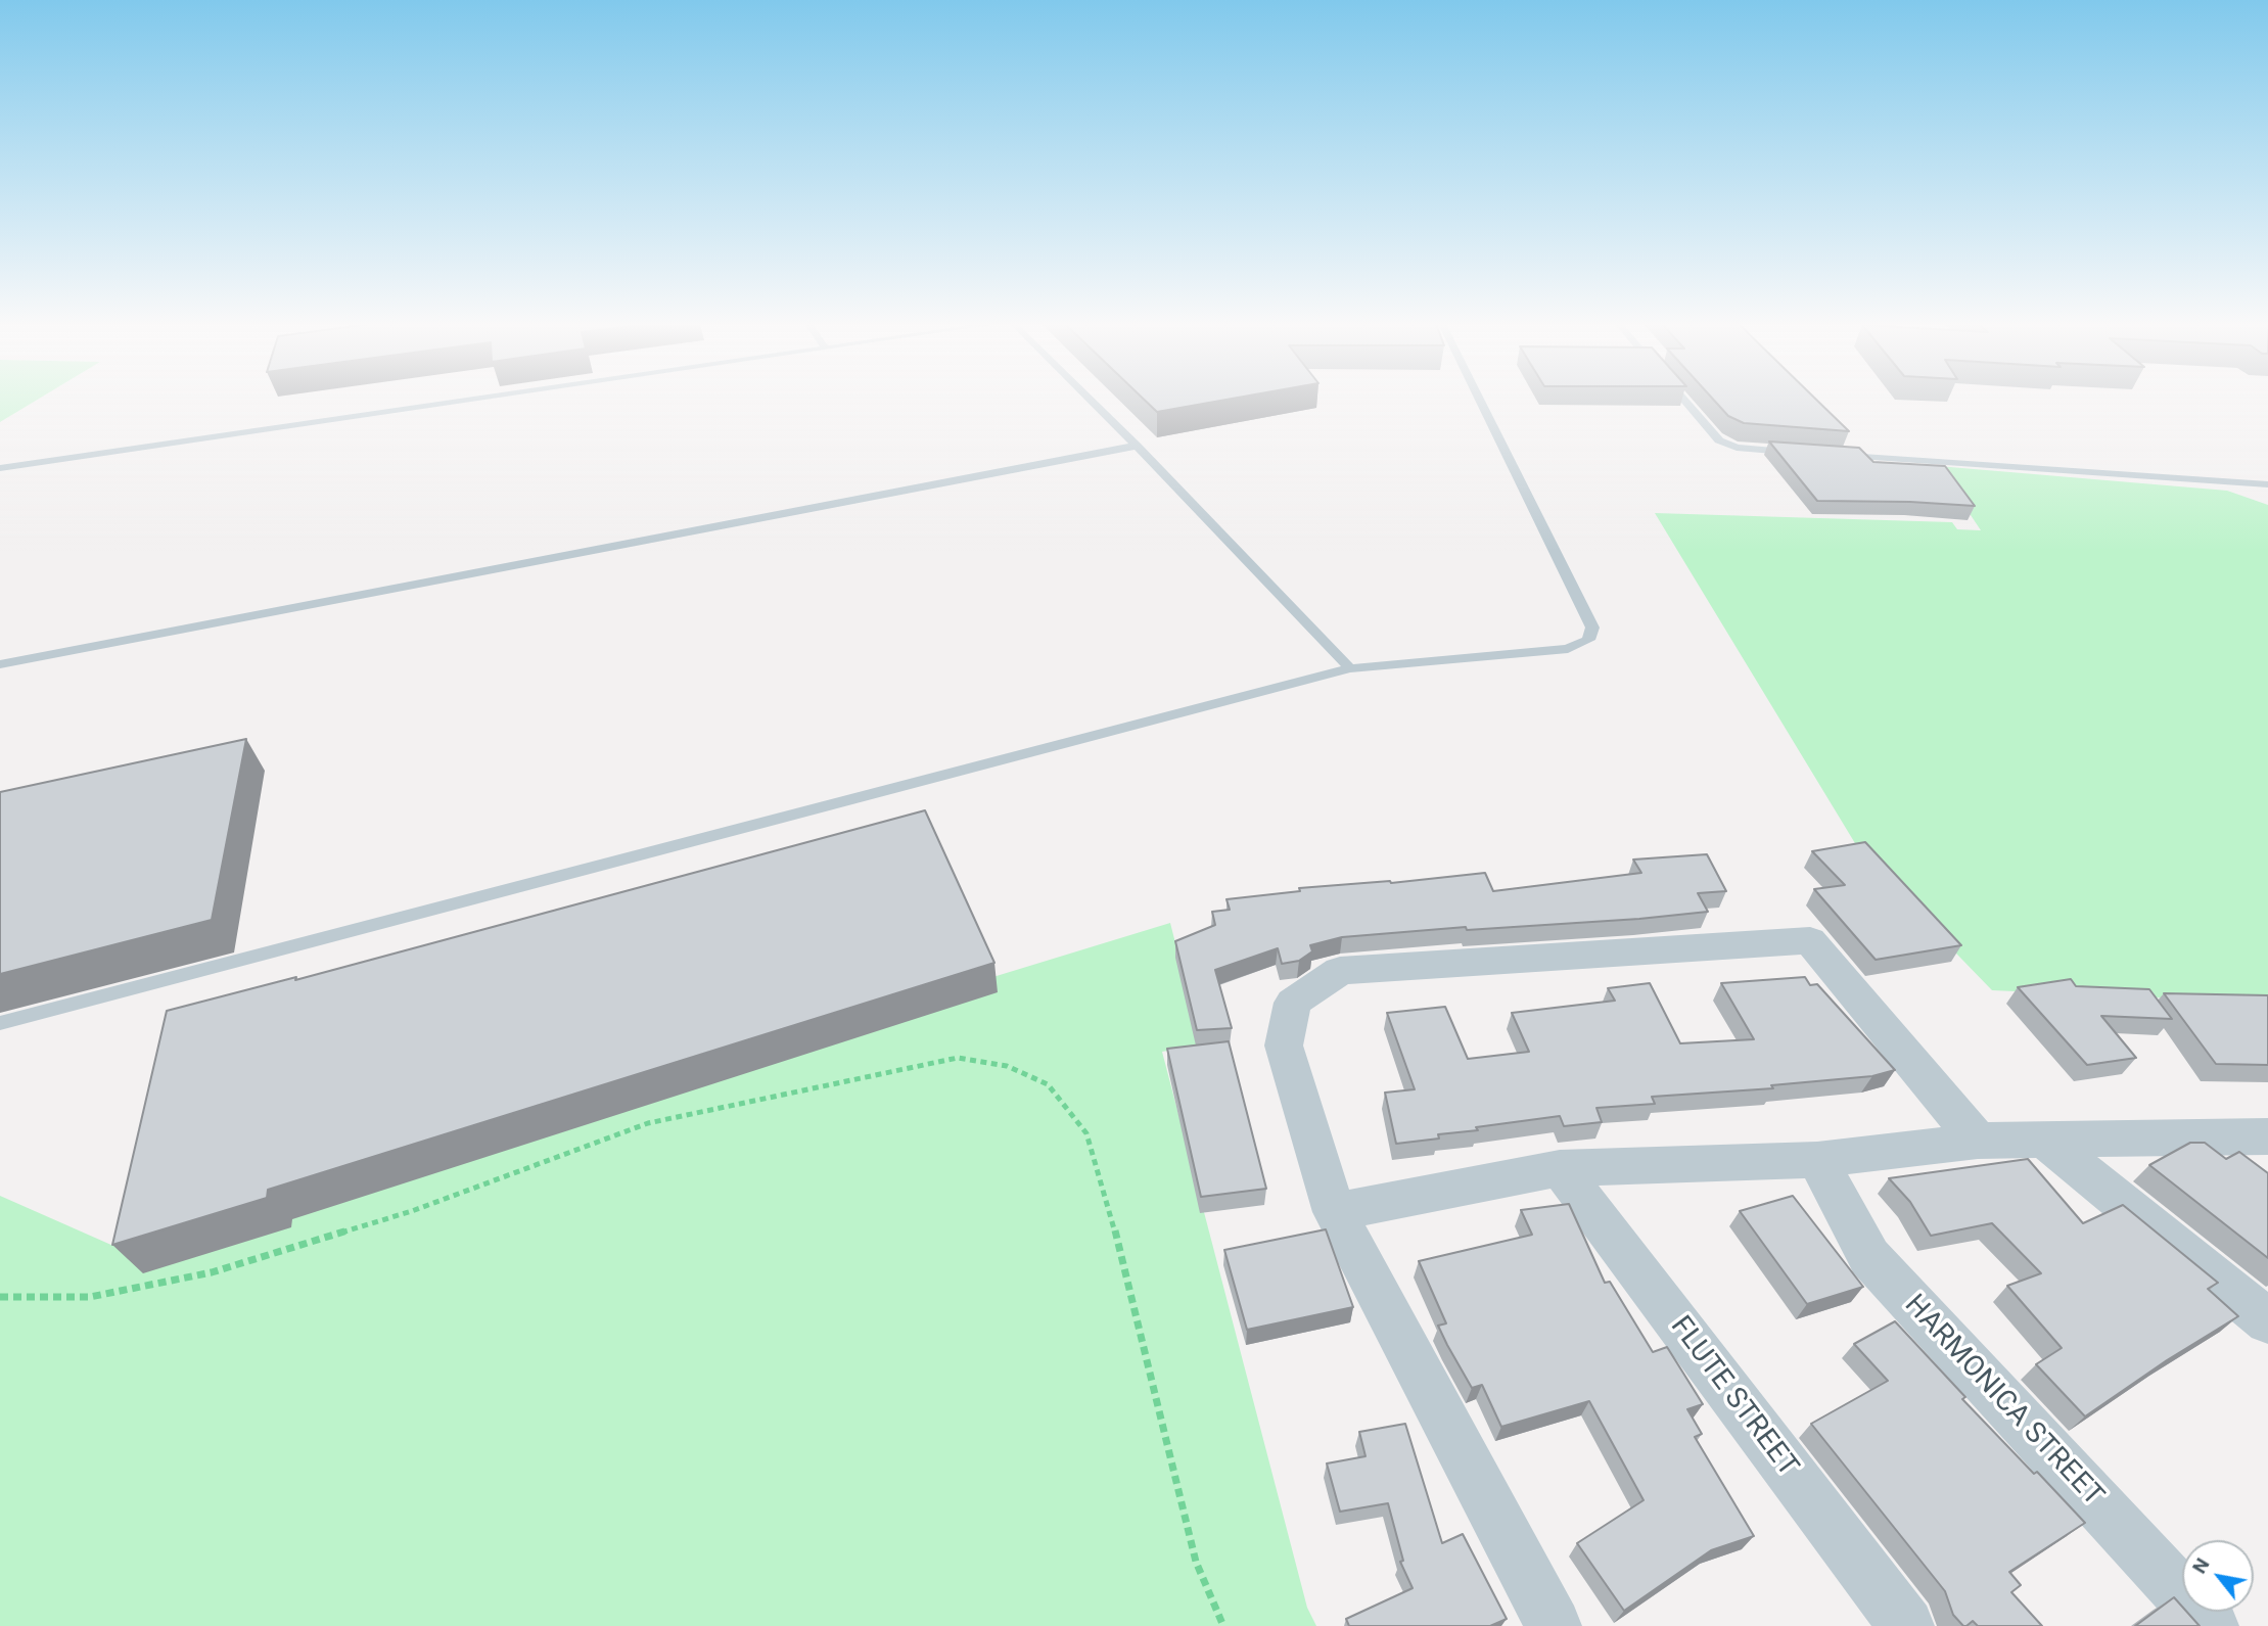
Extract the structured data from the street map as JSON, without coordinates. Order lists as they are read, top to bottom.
{
  "streets": {
    "street": ["FLUTE STREET", "HARMONICA STREET"]
  },
  "north": "top left"
}
